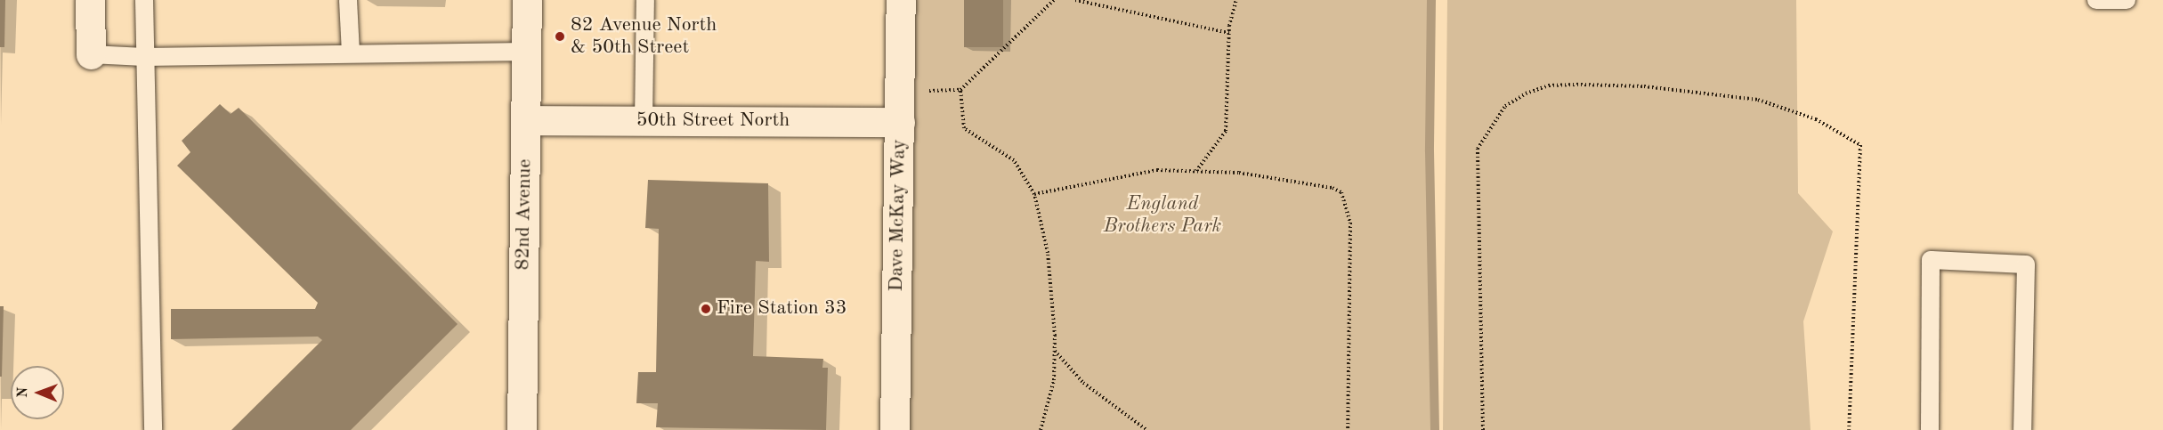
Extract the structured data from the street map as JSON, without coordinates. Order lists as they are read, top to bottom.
{
  "streets": {
    "street": ["50th Street North", "82nd Avenue", "Dave McKay Way"]
  },
  "crossings": [
    ["50th Street North", "82nd Avenue"],
    ["50th Street North", "Dave McKay Way"]
  ],
  "parks": ["England Brothers Park"],
  "places": ["82 Avenue North & 50th Street", "Fire Station 33"],
  "north": "left"
}
